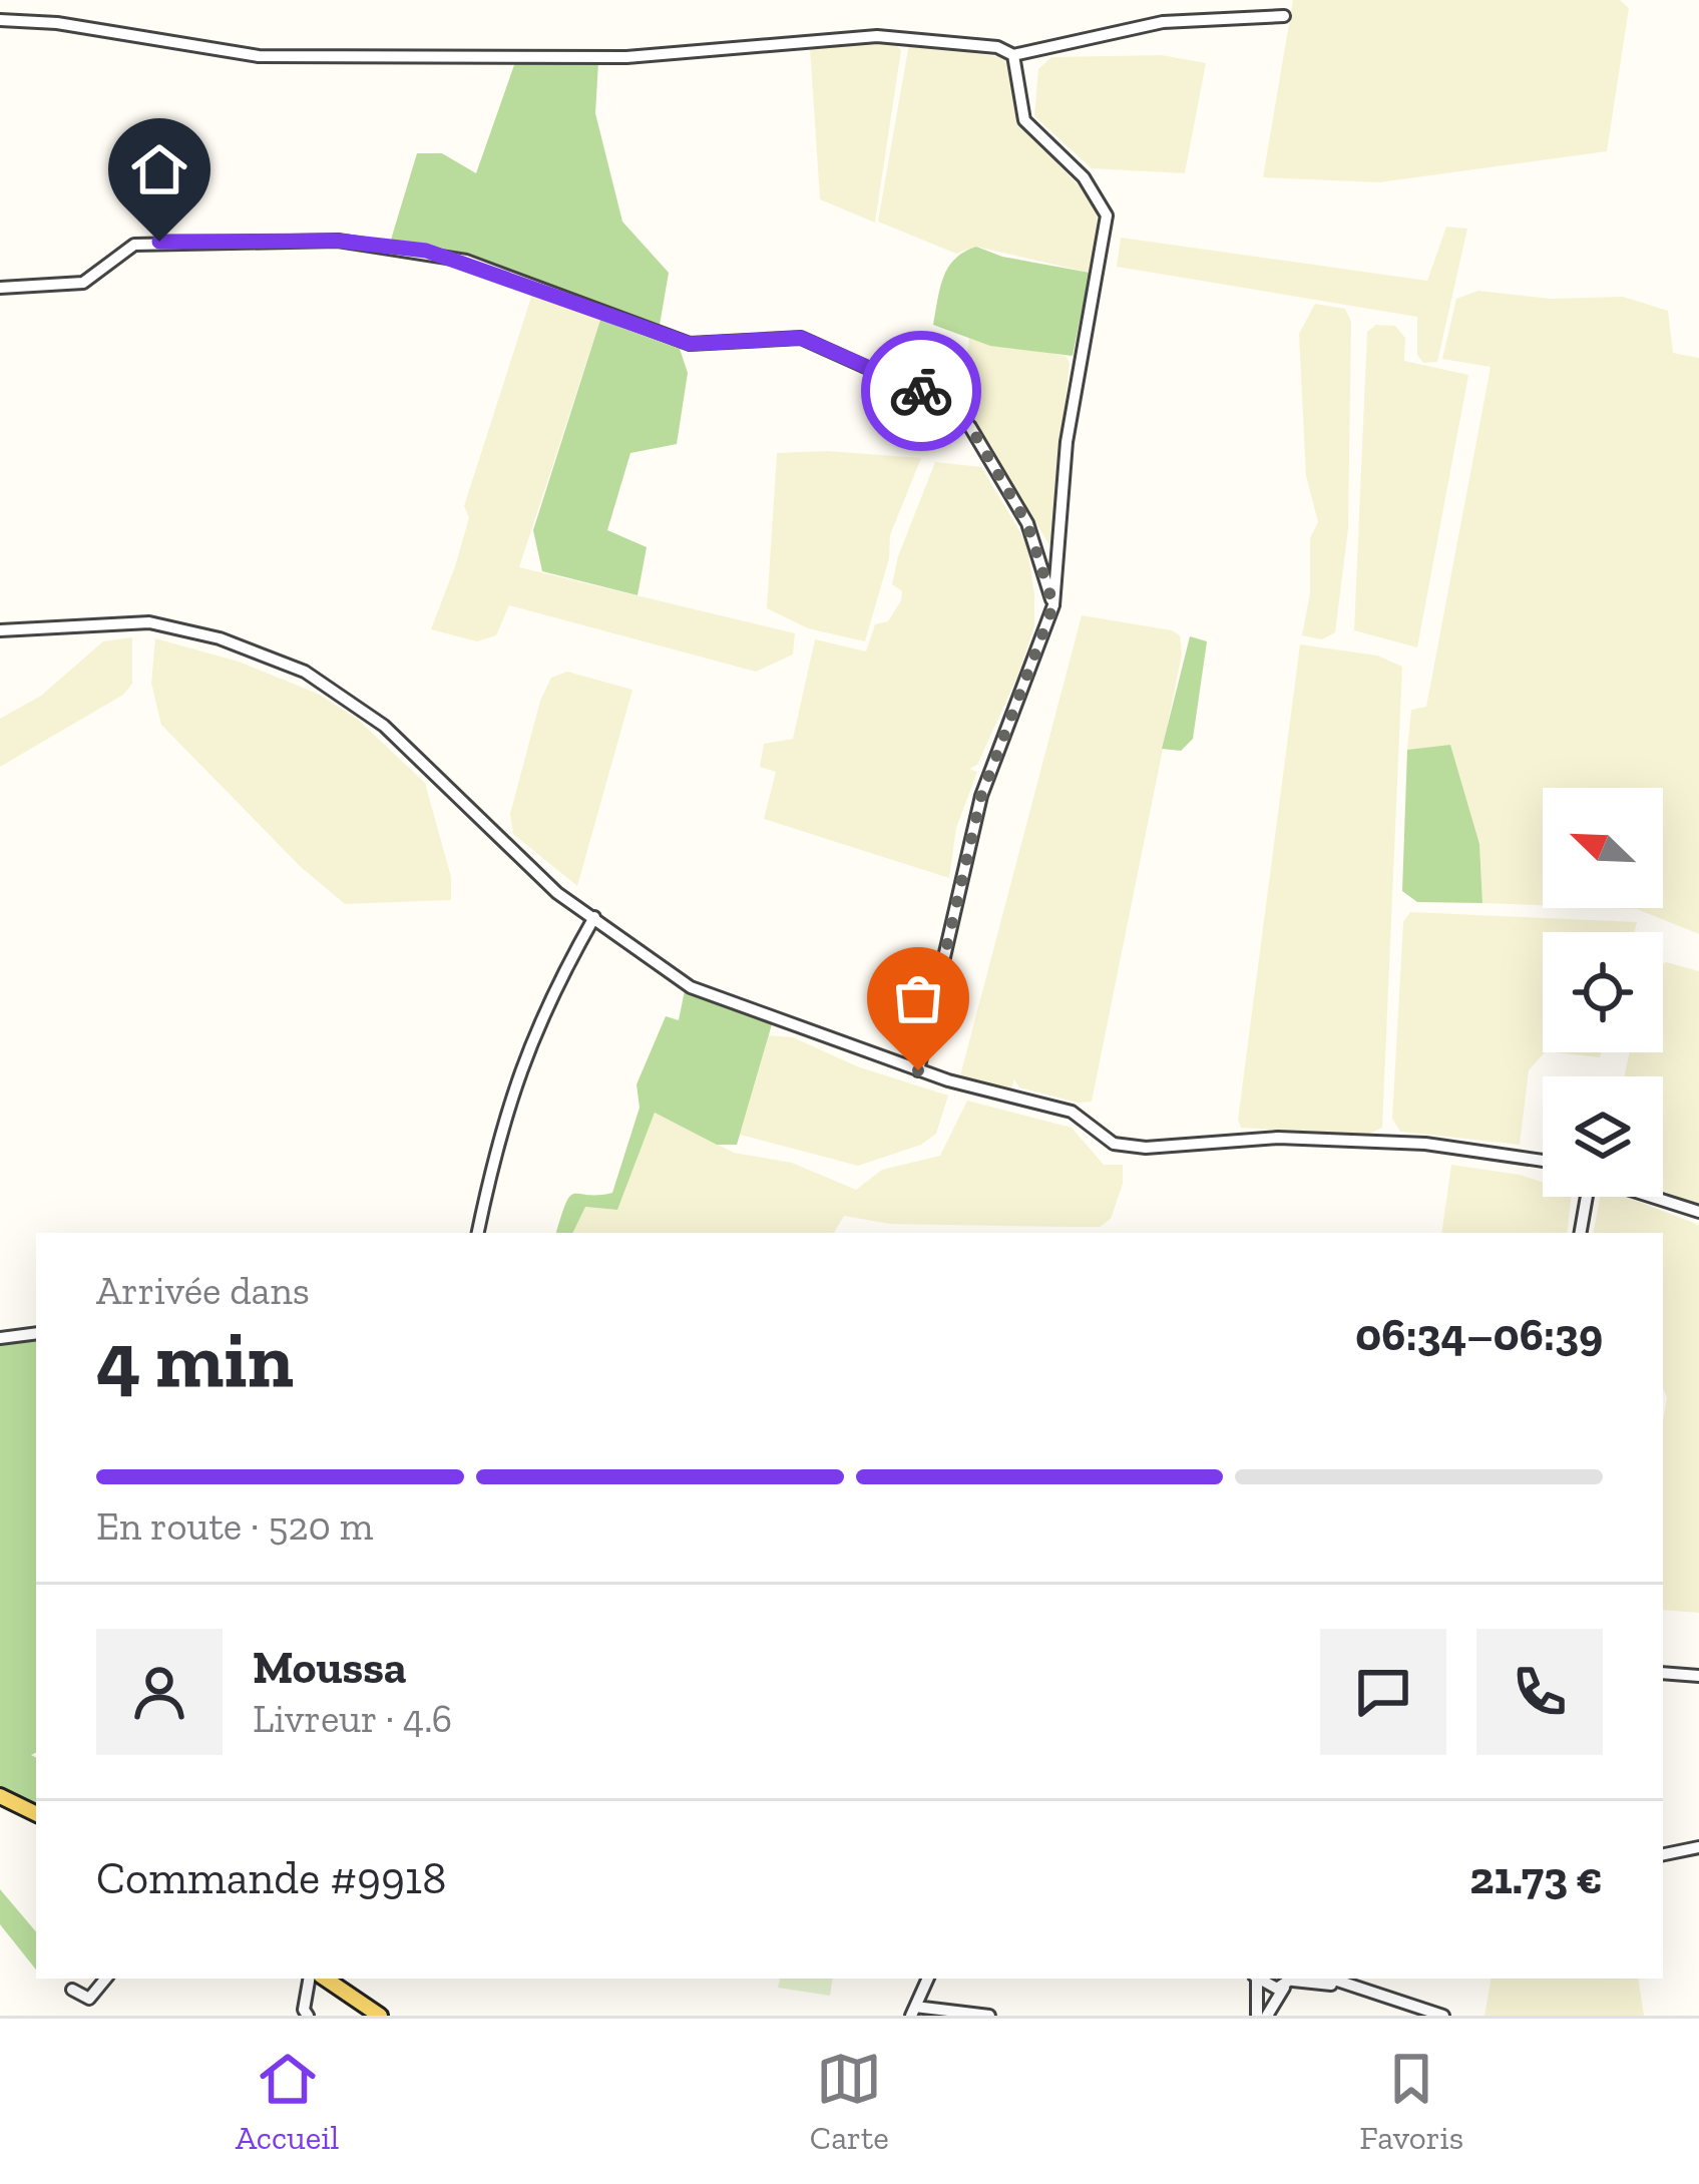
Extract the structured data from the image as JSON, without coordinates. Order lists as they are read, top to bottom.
{
  "north": "top left",
  "page": {
    "heading": ["4 min", "Arrivée dans", "06:34–06:39"],
    "panel": [
      "Moussa",
      "Livreur · 4.6",
      "Commande #9918",
      "21.73 €"
    ],
    "bar": "En route · 520 m",
    "tabs": ["Accueil", "Carte", "Favoris"]
  }
}
